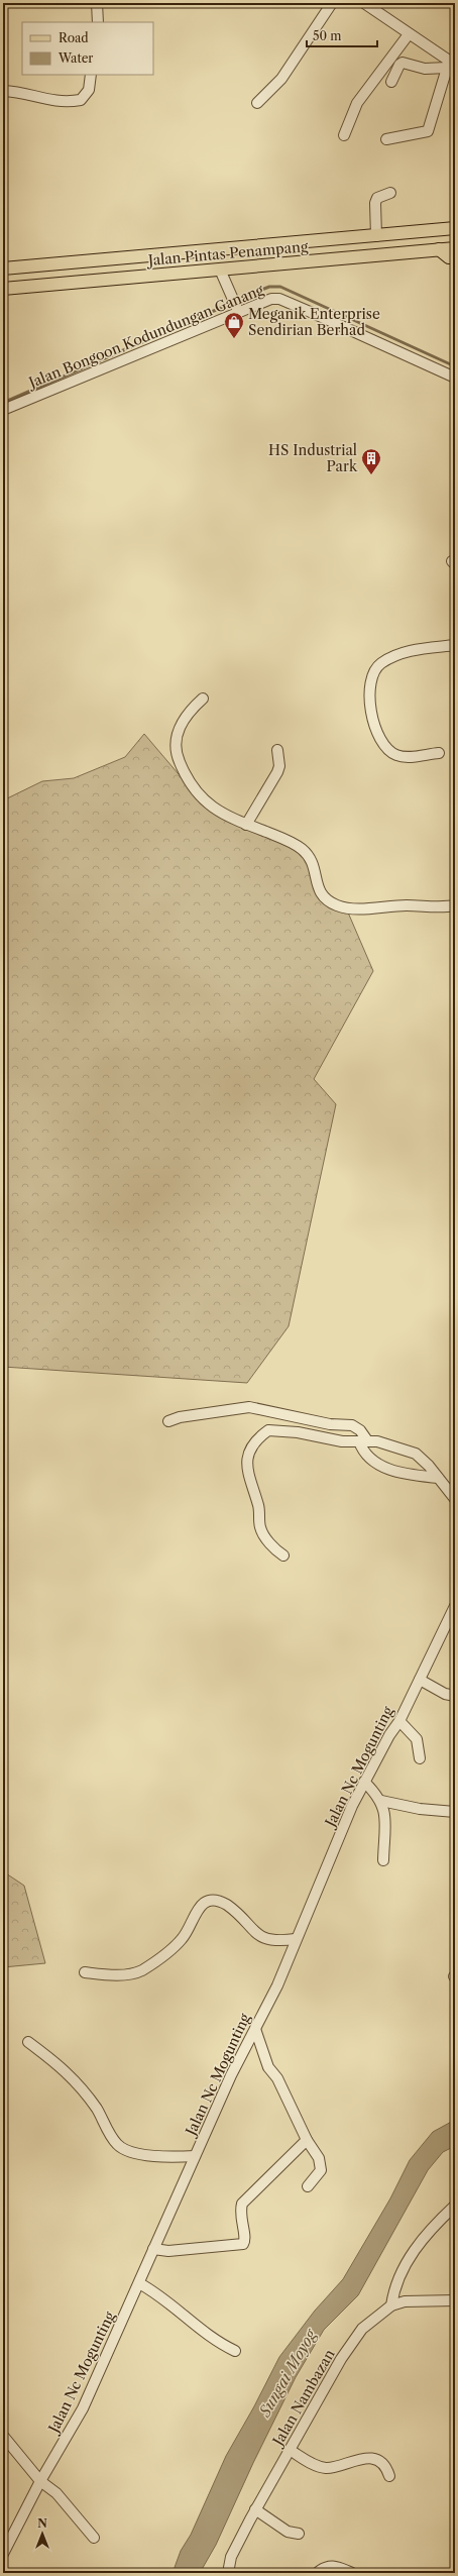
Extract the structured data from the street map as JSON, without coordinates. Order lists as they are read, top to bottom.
{
  "streets": {
    "main road": ["Jalan Pintas Penampang"],
    "street": ["Jalan Bongoon Kodundungan Ganang", "Jalan Nc Mogunting", "Jalan Nambazan"]
  },
  "water": ["Sungai Moyog"],
  "places": {
    "shop": ["Meganik Enterprise Sendirian Berhad"],
    "building": ["HS Industrial Park"]
  },
  "legend": ["Road", "Water"],
  "scale_bar": "50 m",
  "north": "top"
}
